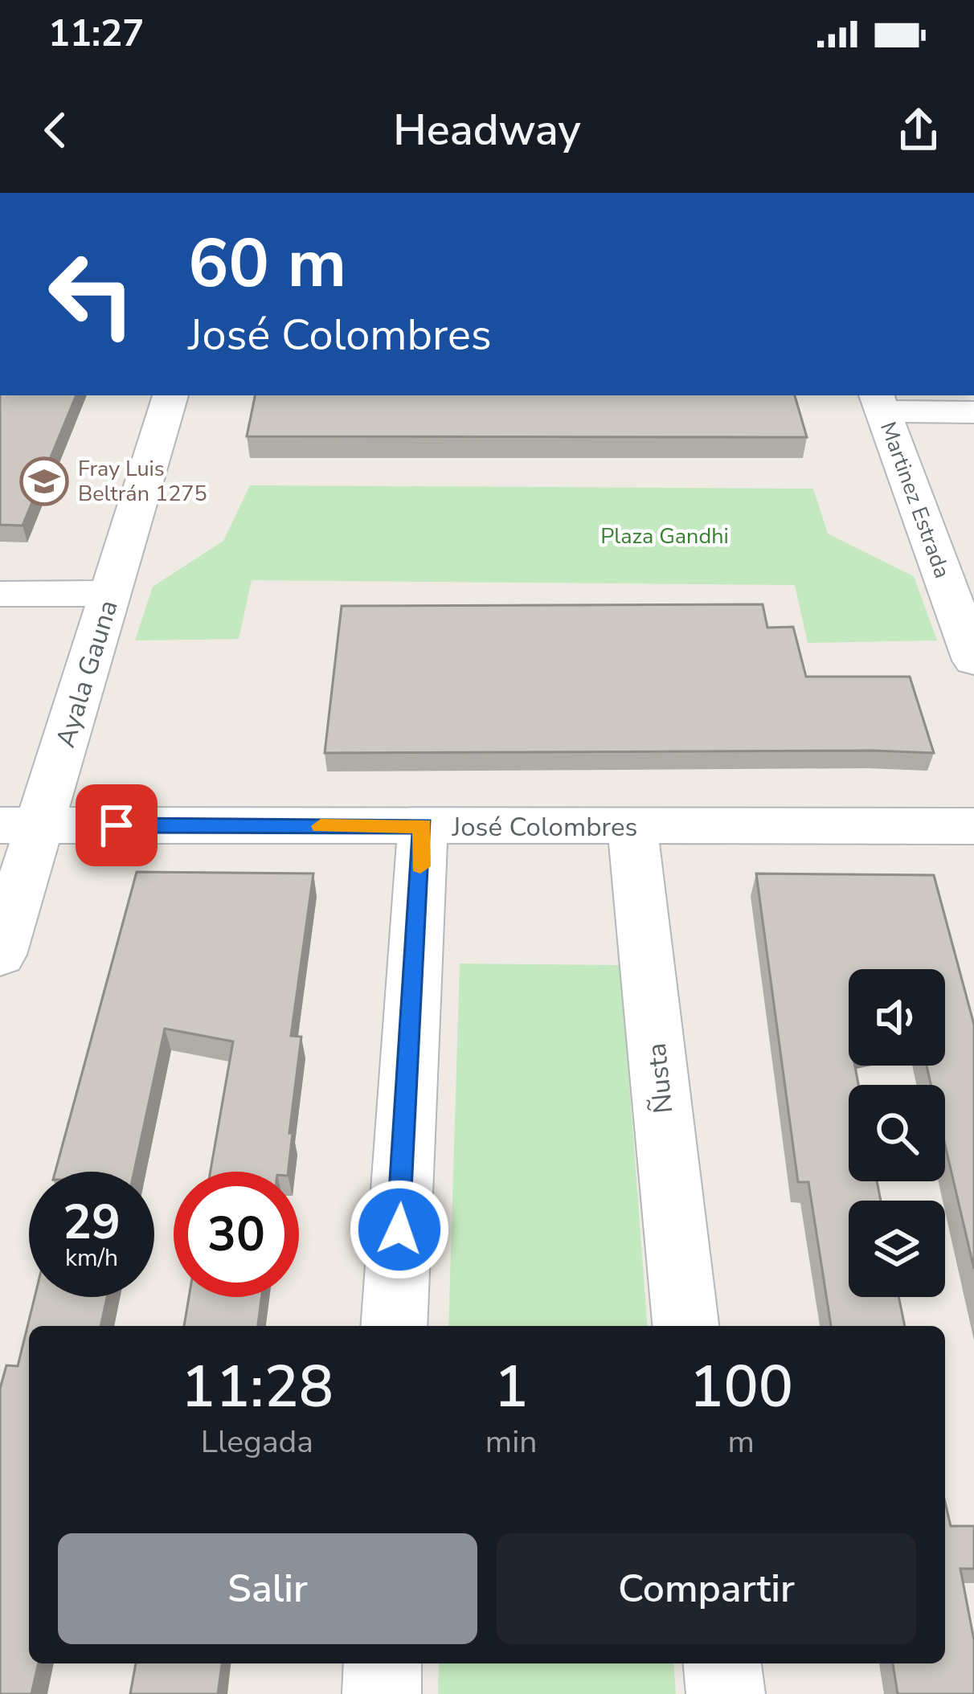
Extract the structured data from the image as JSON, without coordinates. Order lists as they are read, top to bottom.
{
  "streets": {
    "street": [
      "Martinez Estrada",
      "Ayala Gauna",
      "José Colombres",
      "Ñusta"
    ]
  },
  "crossings": [
    ["Ayala Gauna", "José Colombres"],
    ["José Colombres", "Ñusta"]
  ],
  "parks": ["Plaza Gandhi"],
  "places": {
    "school or university": ["Fray Luis Beltrán 1275"]
  },
  "page": {
    "status": "11:27",
    "header": "Headway",
    "turn": ["60 m", "José Colombres"],
    "speed": "29 km/h",
    "limit": "30",
    "eta": [
      "11:28",
      "Llegada",
      "1",
      "min",
      "100",
      "m"
    ],
    "buttons": ["Salir", "Compartir"]
  }
}
